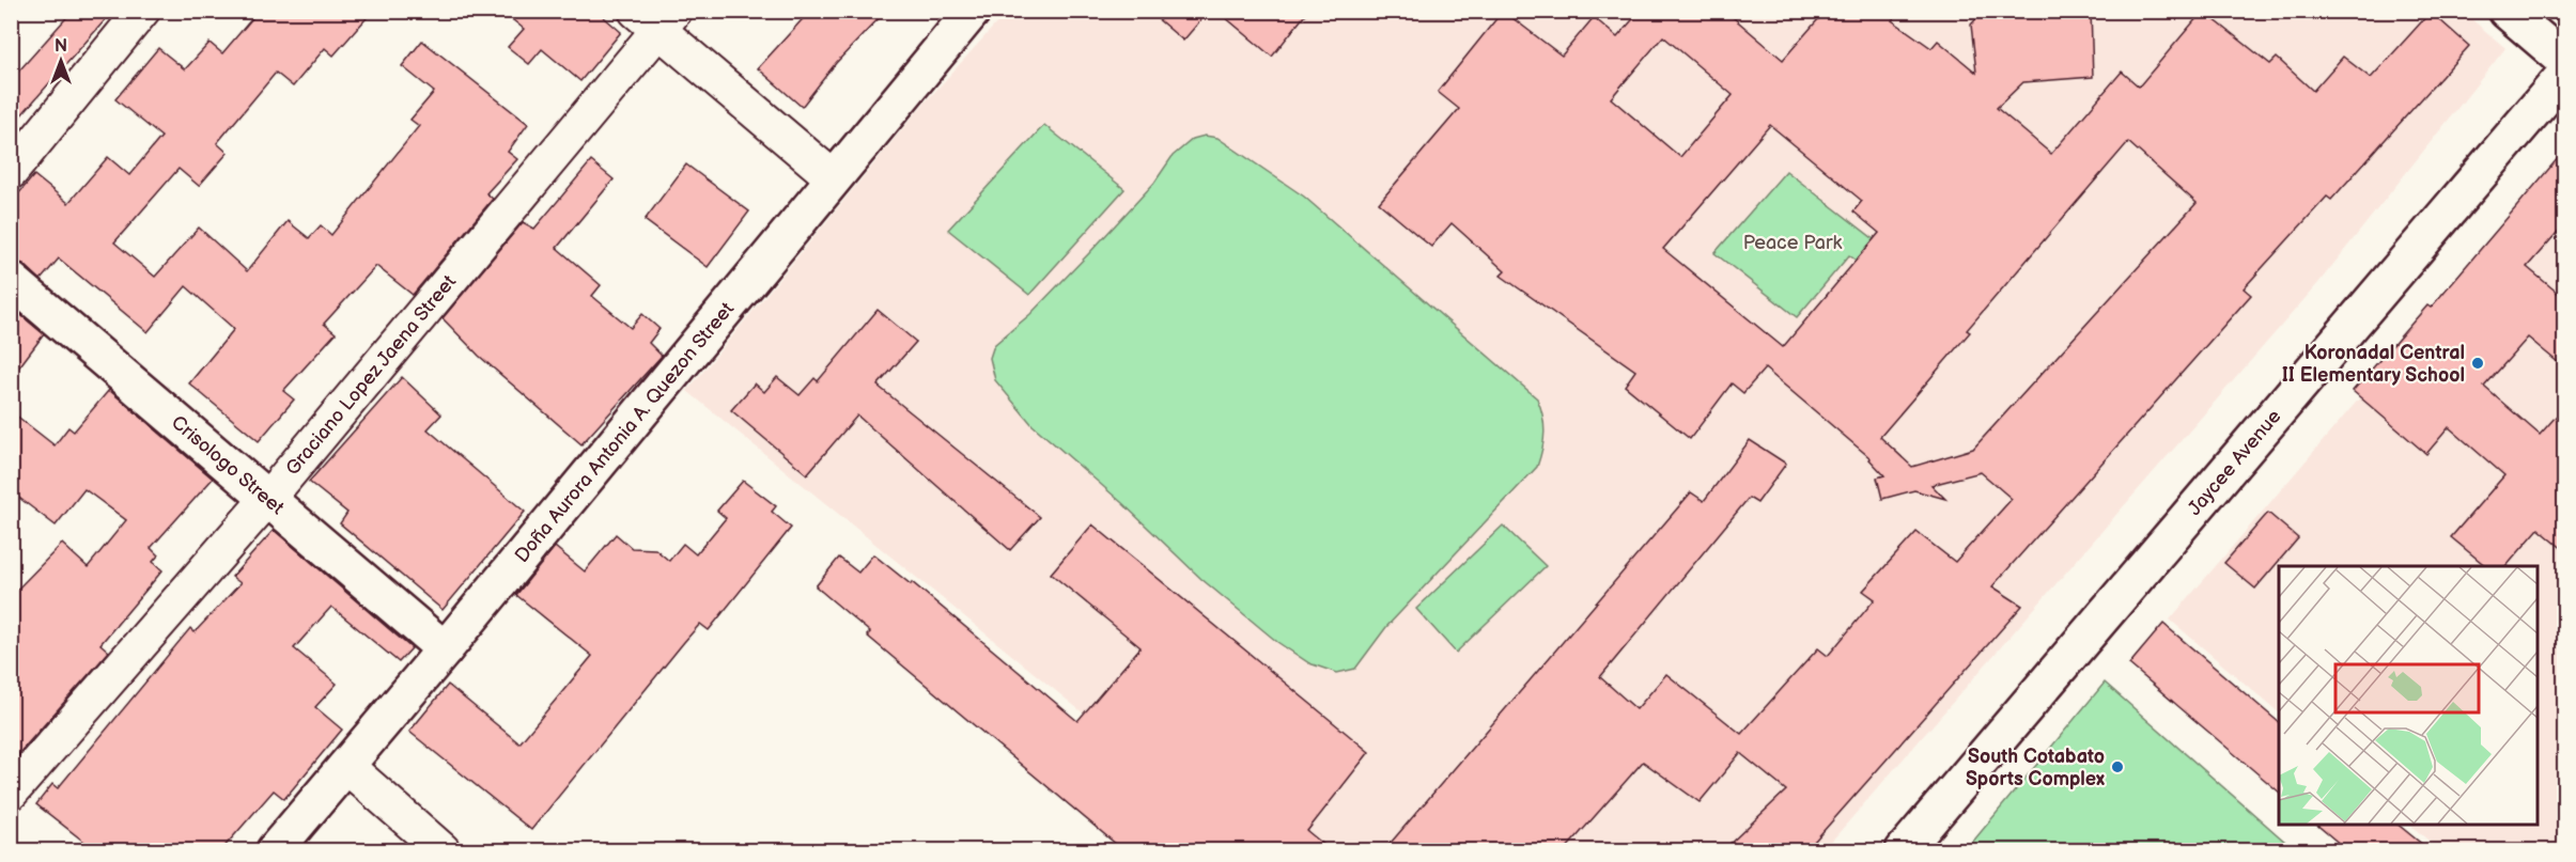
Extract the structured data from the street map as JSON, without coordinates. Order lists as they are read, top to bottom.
{
  "streets": {
    "street": [
      "Graciano Lopez Jaena Street",
      "Doña Aurora Antonia A. Quezon Street",
      "Jaycee Avenue",
      "Crisologo Street"
    ]
  },
  "crossings": [
    ["Graciano Lopez Jaena Street", "Crisologo Street"],
    ["Doña Aurora Antonia A. Quezon Street", "Crisologo Street"]
  ],
  "parks": ["Peace Park"],
  "places": ["Koronadal Central II Elementary School", "South Cotabato Sports Complex"],
  "north": "top"
}
